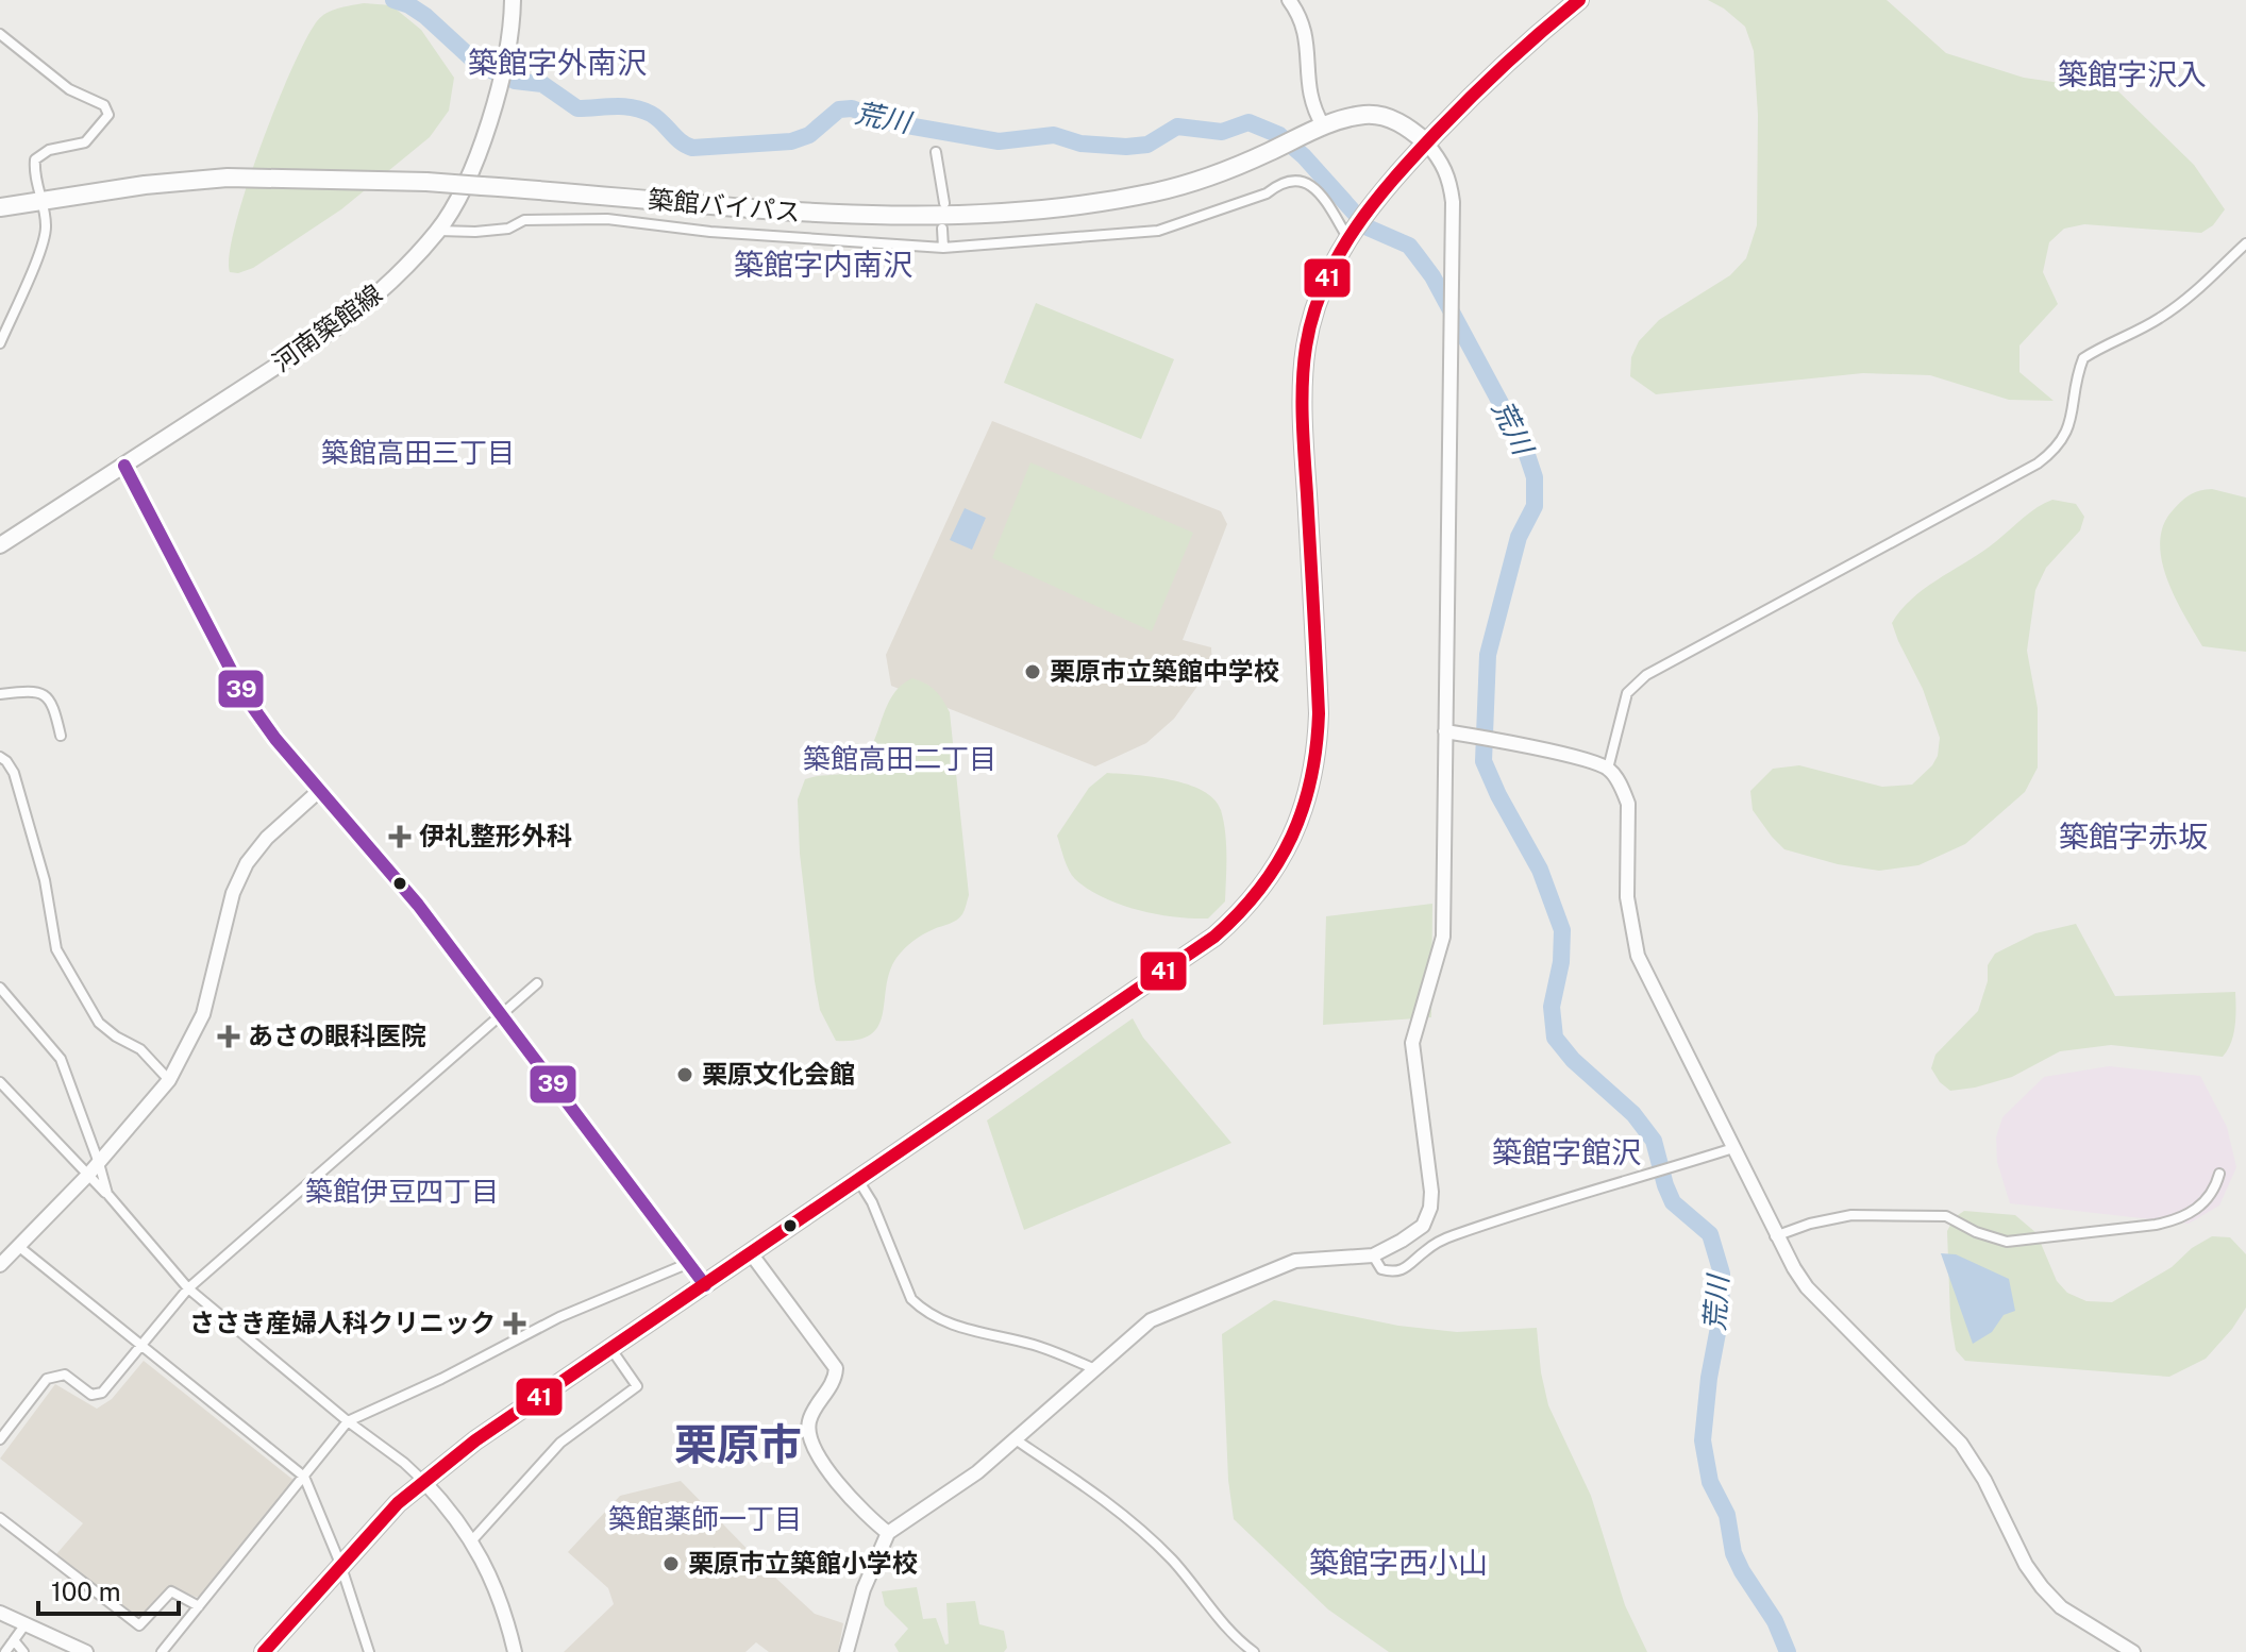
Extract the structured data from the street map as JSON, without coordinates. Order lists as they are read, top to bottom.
{
  "streets": {
    "highway": ["築館バイパス"],
    "main road": ["河南築館線"]
  },
  "districts": [
    "築館字外南沢",
    "築館字沢入",
    "築館字内南沢",
    "築館高田三丁目",
    "築館高田二丁目",
    "築館字赤坂",
    "築館字館沢",
    "築館伊豆四丁目",
    "栗原市",
    "築館薬師一丁目",
    "築館字西小山"
  ],
  "water": ["荒川"],
  "places": {
    "other": ["栗原市立築館中学校", "栗原文化会館", "栗原市立築館小学校"],
    "health": ["伊礼整形外科", "あさの眼科医院", "ささき産婦人科クリニック"]
  },
  "lines": ["transit line 41", "transit line 39"],
  "scale_bar": "100 m"
}
